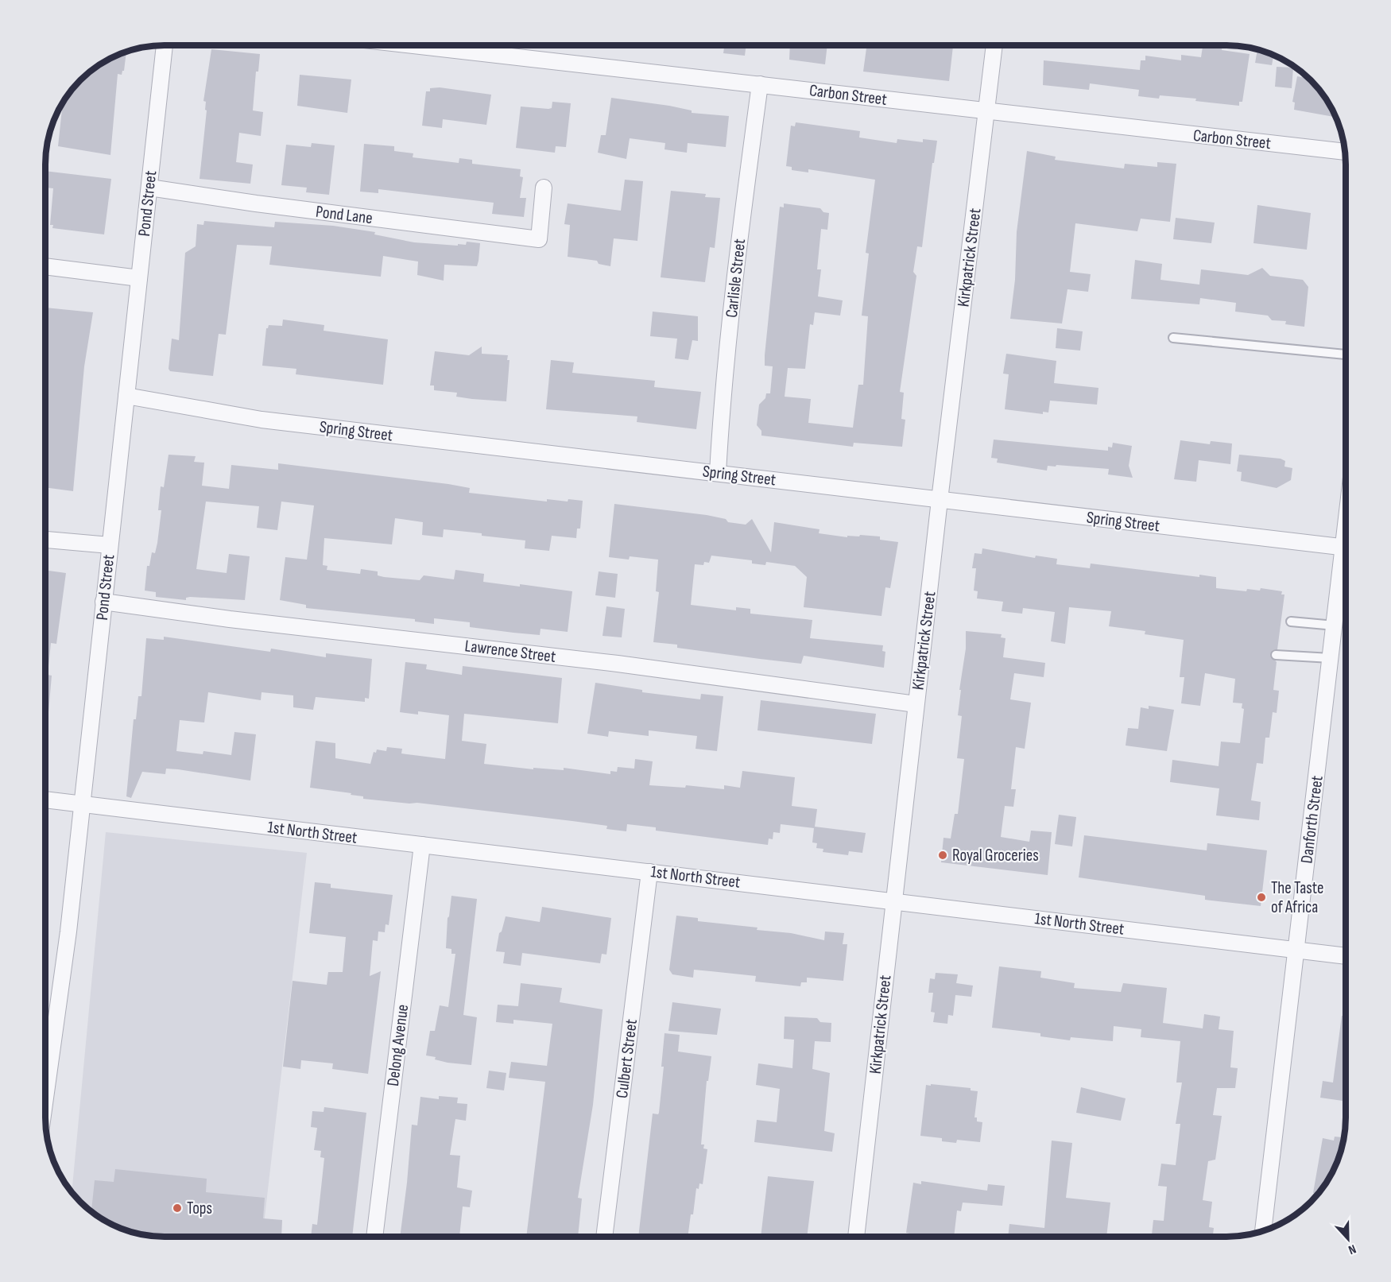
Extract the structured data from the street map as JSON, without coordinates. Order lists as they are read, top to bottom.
{
  "streets": {
    "street": [
      "Carbon Street",
      "Pond Street",
      "Pond Lane",
      "Kirkpatrick Street",
      "Carlisle Street",
      "Spring Street",
      "Lawrence Street",
      "Danforth Street",
      "1st North Street",
      "Delong Avenue",
      "Culbert Street"
    ]
  },
  "crossings": [
    ["Carbon Street", "Kirkpatrick Street"],
    ["Carbon Street", "Carlisle Street"],
    ["Pond Street", "Pond Lane"],
    ["Pond Street", "Spring Street"],
    ["Pond Street", "Lawrence Street"],
    ["Pond Street", "1st North Street"],
    ["Kirkpatrick Street", "Spring Street"],
    ["Kirkpatrick Street", "Lawrence Street"],
    ["Kirkpatrick Street", "1st North Street"],
    ["Carlisle Street", "Spring Street"],
    ["Danforth Street", "1st North Street"],
    ["1st North Street", "Delong Avenue"],
    ["1st North Street", "Culbert Street"]
  ],
  "places": ["Royal Groceries", "The Taste of Africa", "Tops"],
  "north": "bottom"
}
